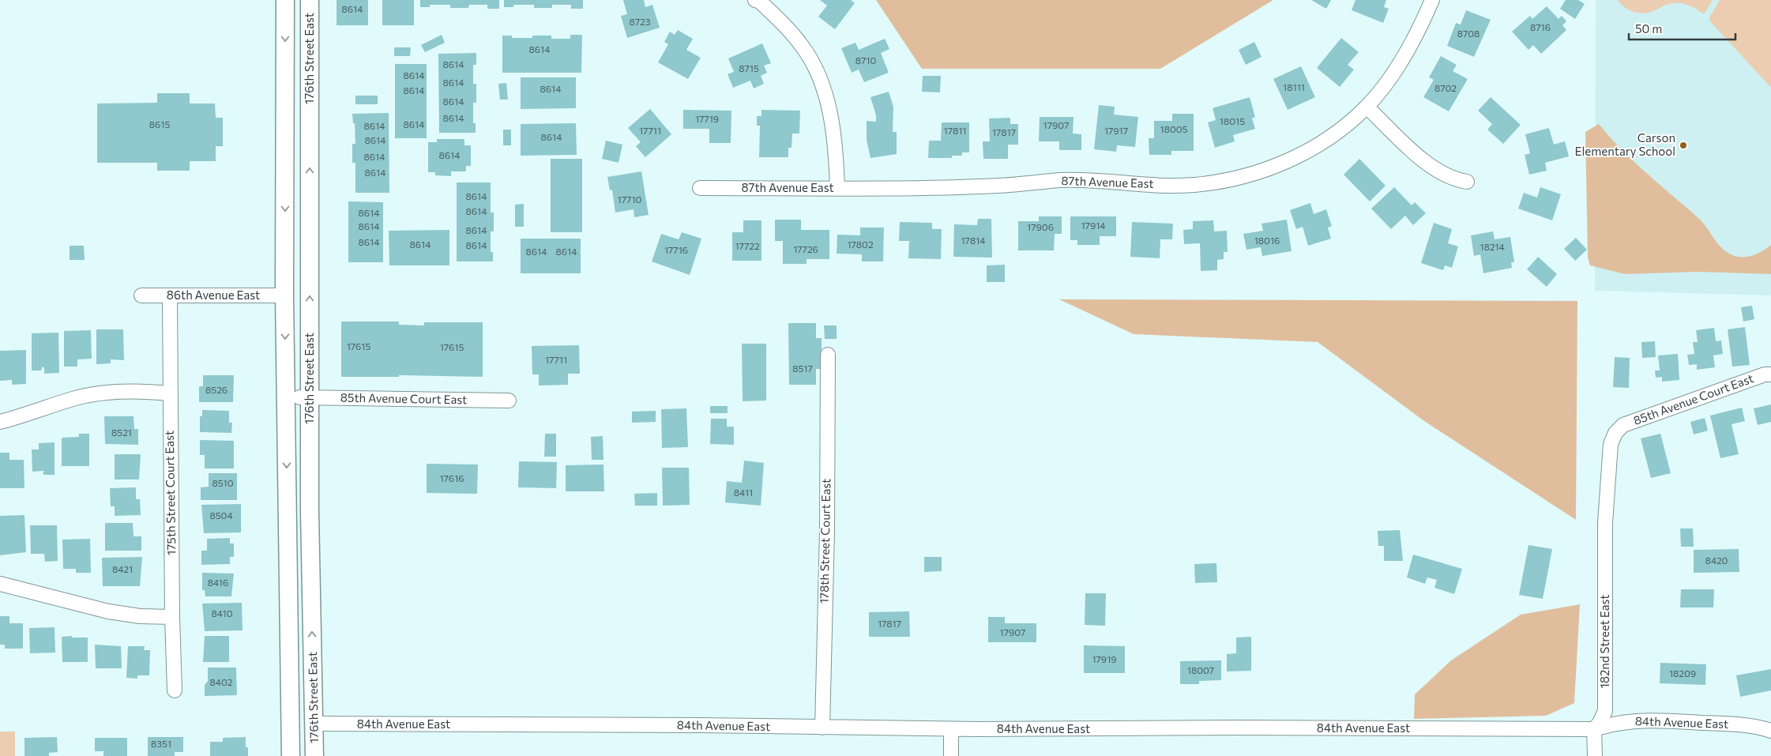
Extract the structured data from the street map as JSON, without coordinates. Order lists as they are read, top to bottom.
{
  "streets": {
    "main road": ["176th Street East"],
    "street": [
      "87th Avenue East",
      "86th Avenue East",
      "85th Avenue Court East",
      "175th Street Court East",
      "178th Street Court East",
      "182nd Street East",
      "84th Avenue East"
    ]
  },
  "crossings": [
    ["176th Street East", "86th Avenue East"],
    ["176th Street East", "85th Avenue Court East"],
    ["176th Street East", "84th Avenue East"],
    ["86th Avenue East", "175th Street Court East"],
    ["85th Avenue Court East", "182nd Street East"],
    ["178th Street Court East", "84th Avenue East"],
    ["182nd Street East", "84th Avenue East"]
  ],
  "places": ["Carson Elementary School"],
  "house_numbers": [
    "8614",
    "8723",
    "8716",
    "8708",
    "8614",
    "8710",
    "8614",
    "8715",
    "8614",
    "8614",
    "18111",
    "8702",
    "8614",
    "8614",
    "8614",
    "8614",
    "17719",
    "18015",
    "8615",
    "8614",
    "17907",
    "8614",
    "18005",
    "17711",
    "17811",
    "17917",
    "17817",
    "8614",
    "8614",
    "8614",
    "8614",
    "8614",
    "8614",
    "17710",
    "8614",
    "8614",
    "17914",
    "8614",
    "17906",
    "8614",
    "17814",
    "18016",
    "8614",
    "8614",
    "17802",
    "8614",
    "17722",
    "18214",
    "17726",
    "17716",
    "8614",
    "8614",
    "17615",
    "17615",
    "17711",
    "8517",
    "8526",
    "8521",
    "17616",
    "8510",
    "8411",
    "8504",
    "8420",
    "8421",
    "8416",
    "8410",
    "17817",
    "17907",
    "17919",
    "18007",
    "18209",
    "8402",
    "8351"
  ],
  "scale_bar": "50 m"
}
